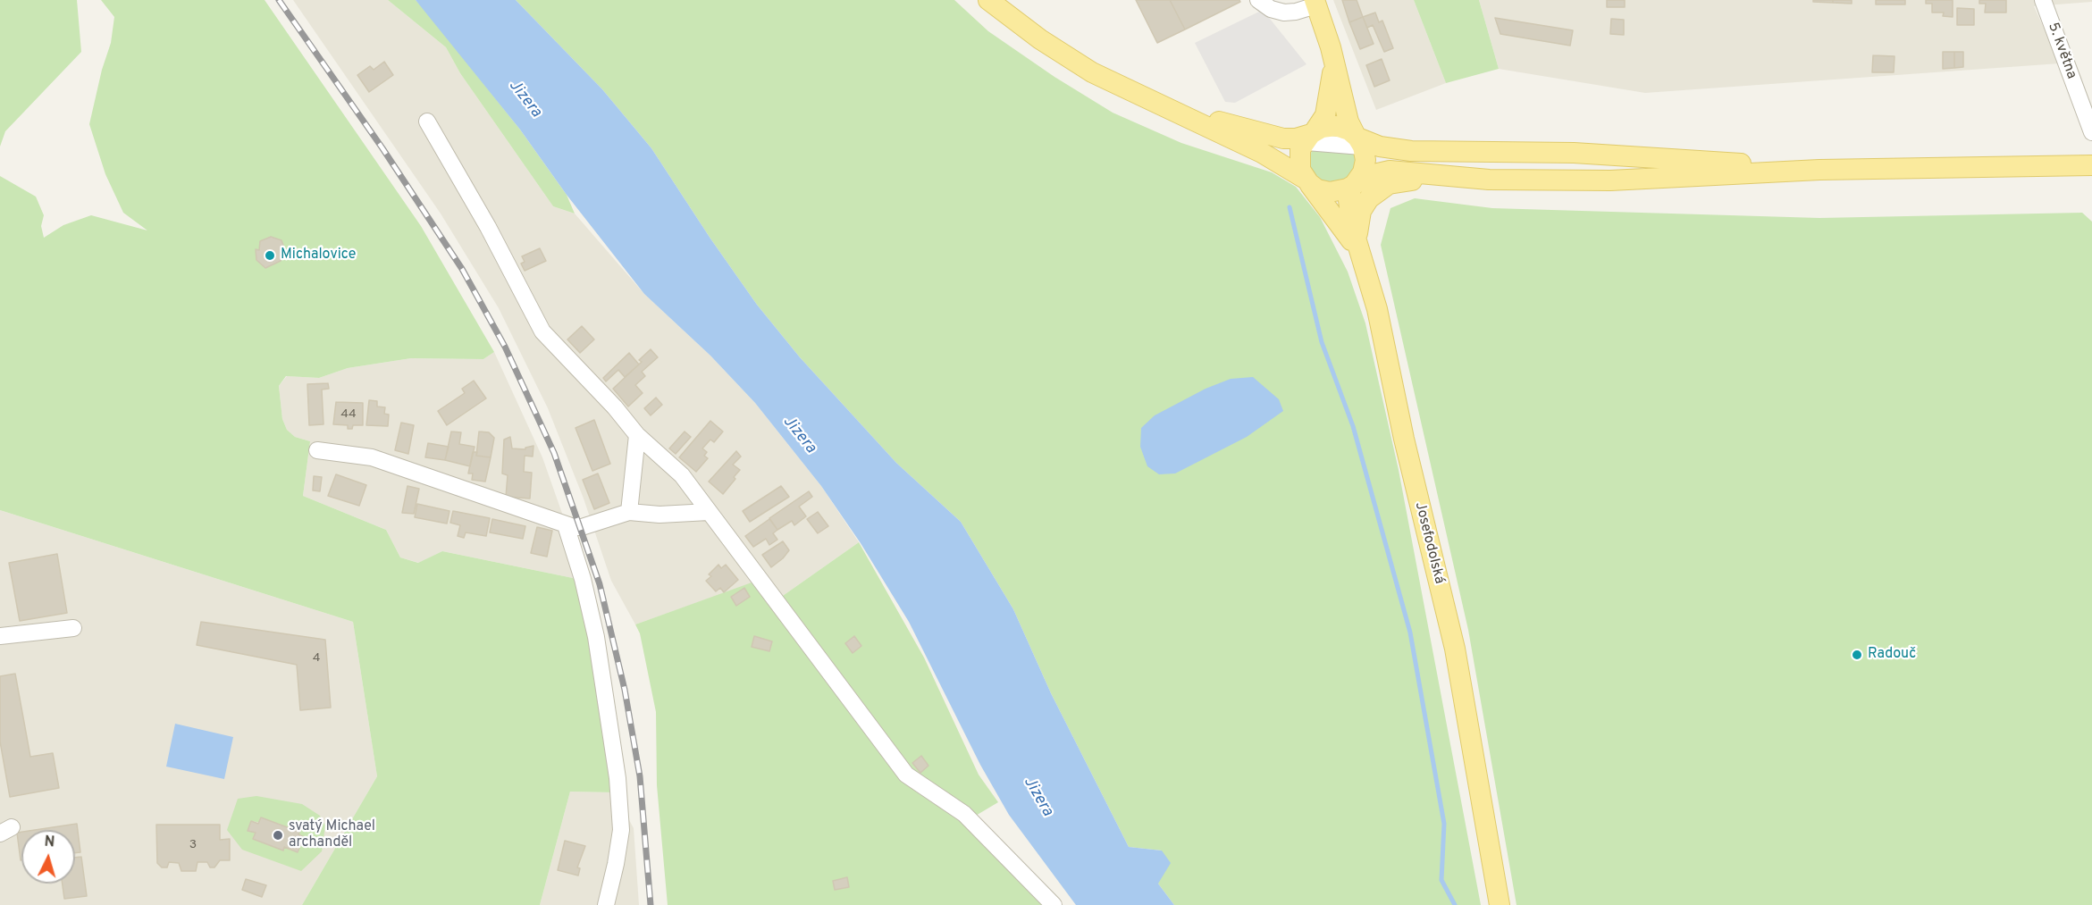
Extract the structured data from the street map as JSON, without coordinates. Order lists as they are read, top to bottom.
{
  "streets": {
    "main road": ["Josefodolská"],
    "street": ["5. května"]
  },
  "water": ["Jizera"],
  "places": ["Michalovice", "Radouč", "svatý Michael archanděl"],
  "house_numbers": ["44", "4", "3"],
  "north": "top"
}
